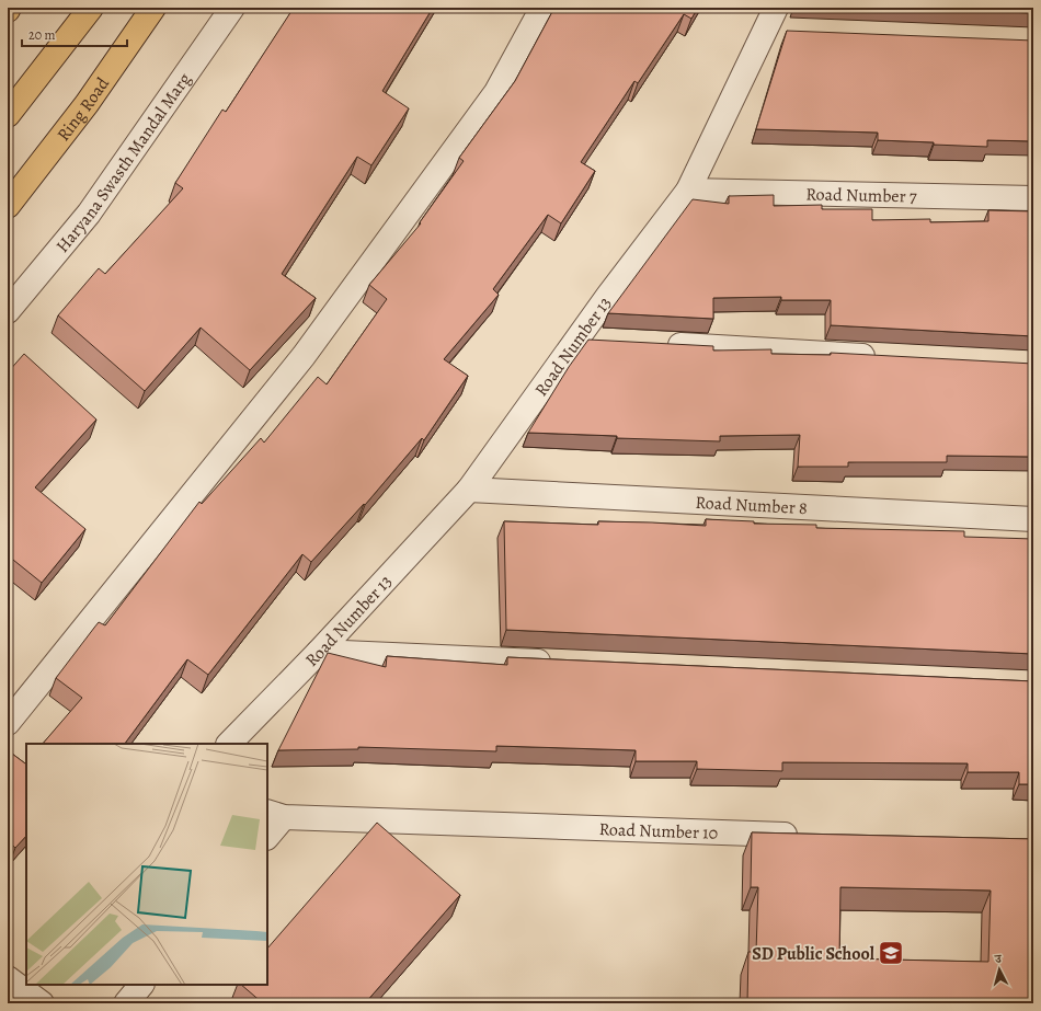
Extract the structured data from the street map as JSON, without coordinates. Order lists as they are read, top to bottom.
{
  "streets": {
    "main road": ["Ring Road"],
    "street": [
      "Haryana Swasth Mandal Marg",
      "Road Number 7",
      "Road Number 13",
      "Road Number 8",
      "Road Number 10"
    ]
  },
  "crossings": [
    ["Road Number 7", "Road Number 13"],
    ["Road Number 13", "Road Number 8"]
  ],
  "places": {
    "school or university": ["SD Public School"]
  },
  "scale_bar": "20 m",
  "north": "top"
}
